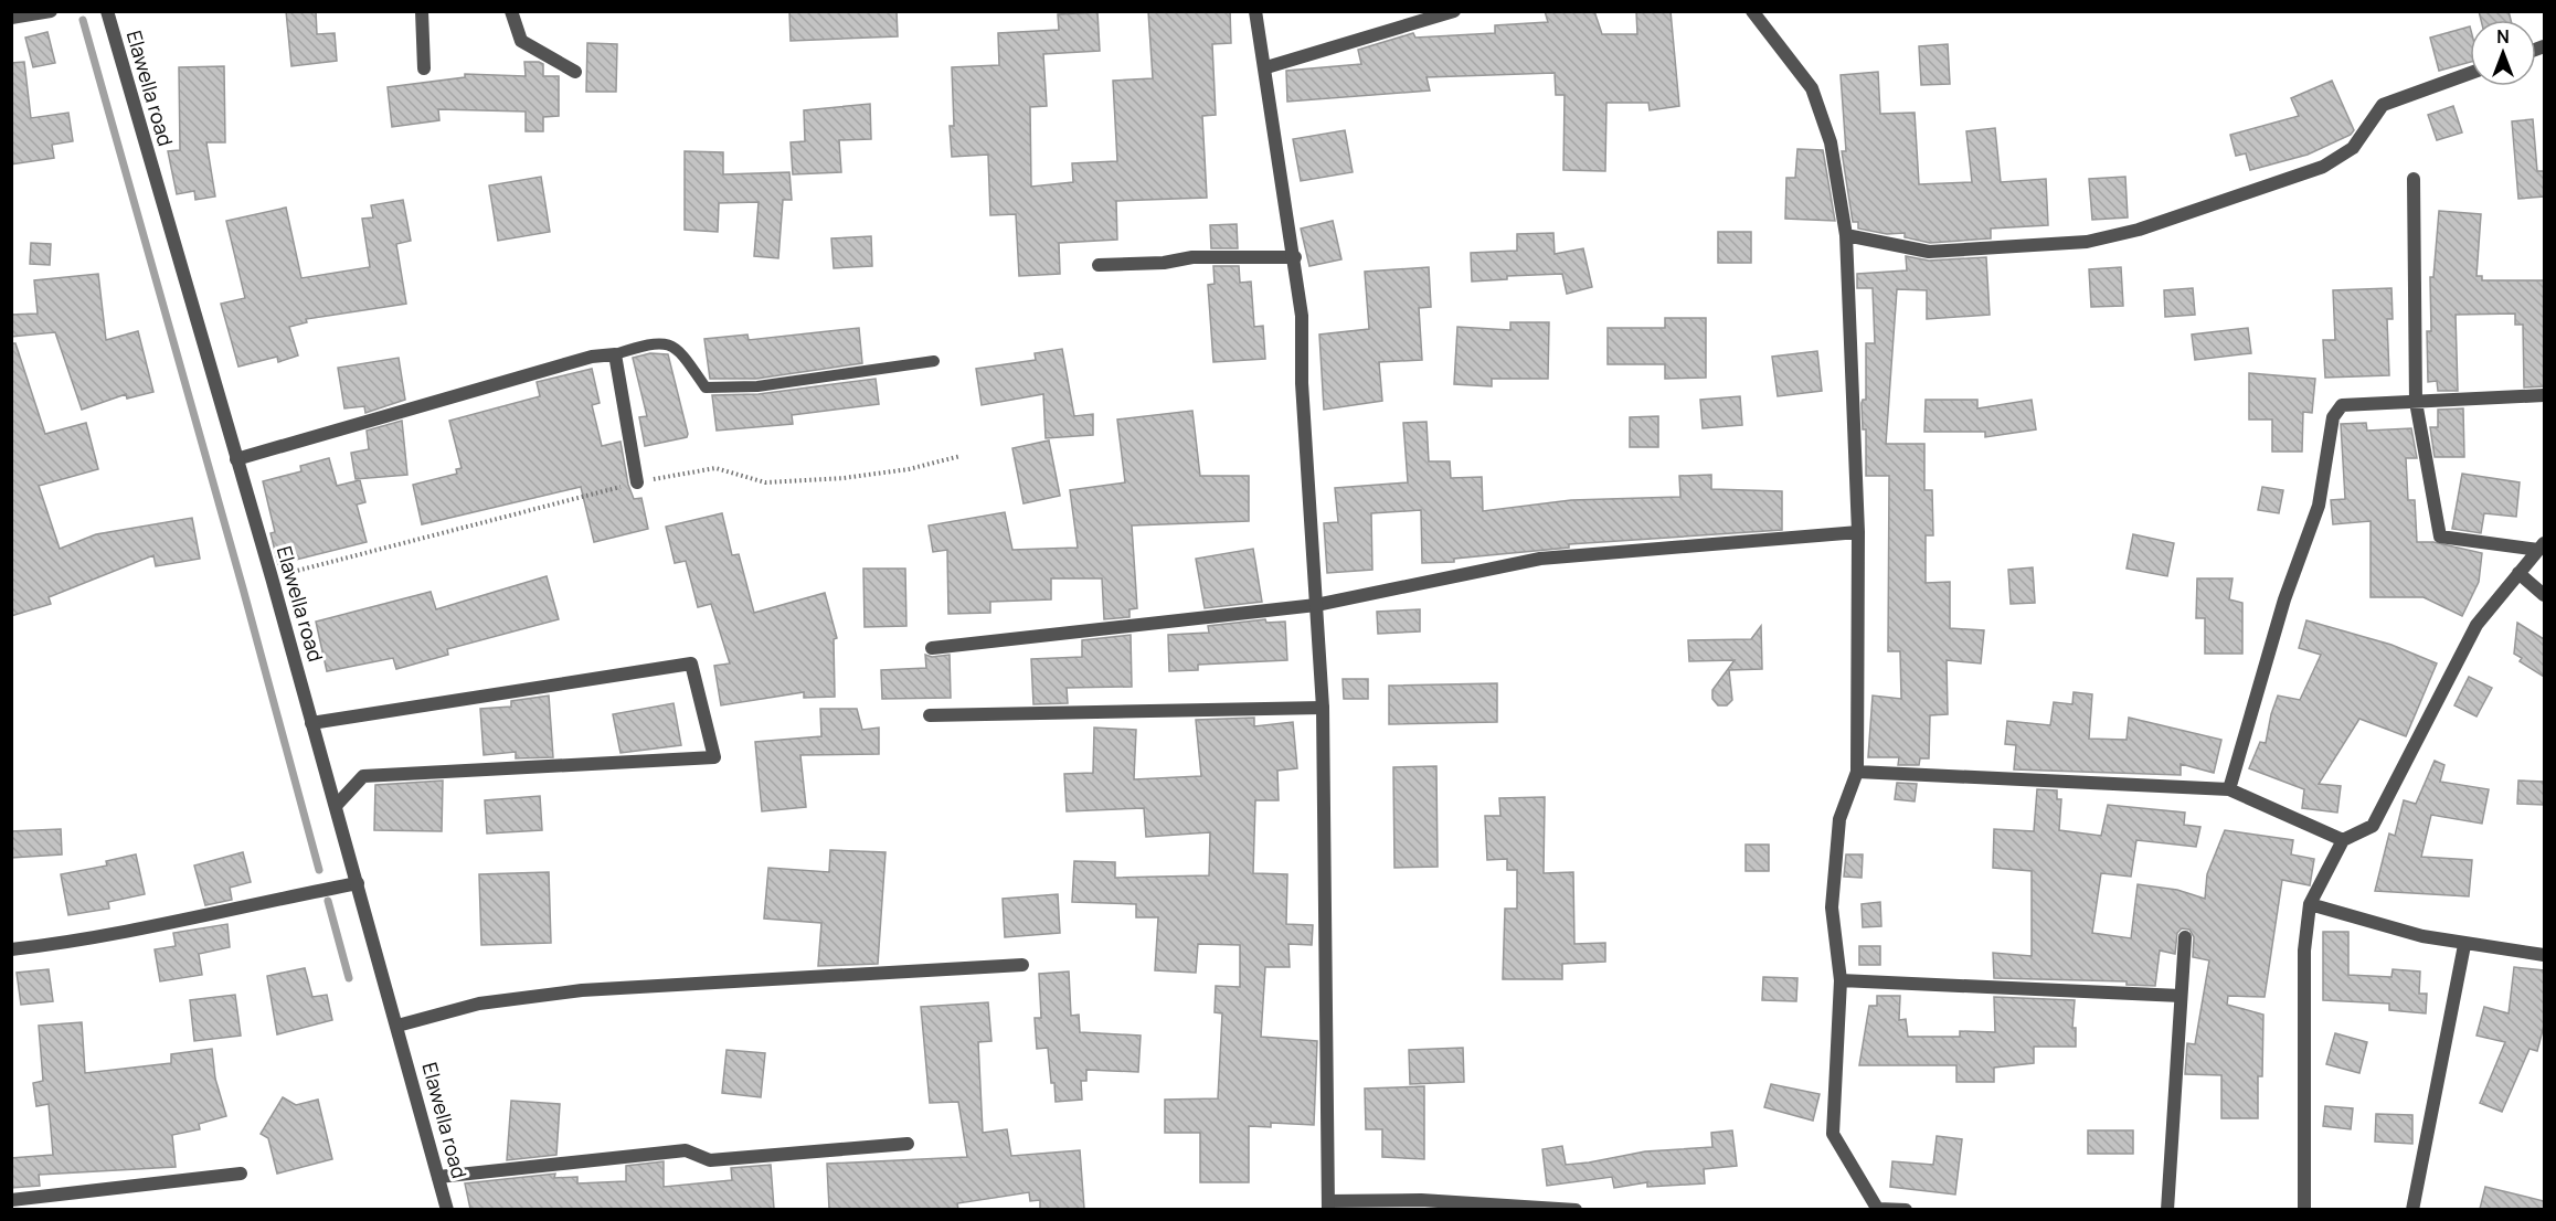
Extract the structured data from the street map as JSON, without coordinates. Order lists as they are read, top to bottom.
{
  "streets": {
    "street": ["Elawella road"]
  },
  "north": "top"
}
